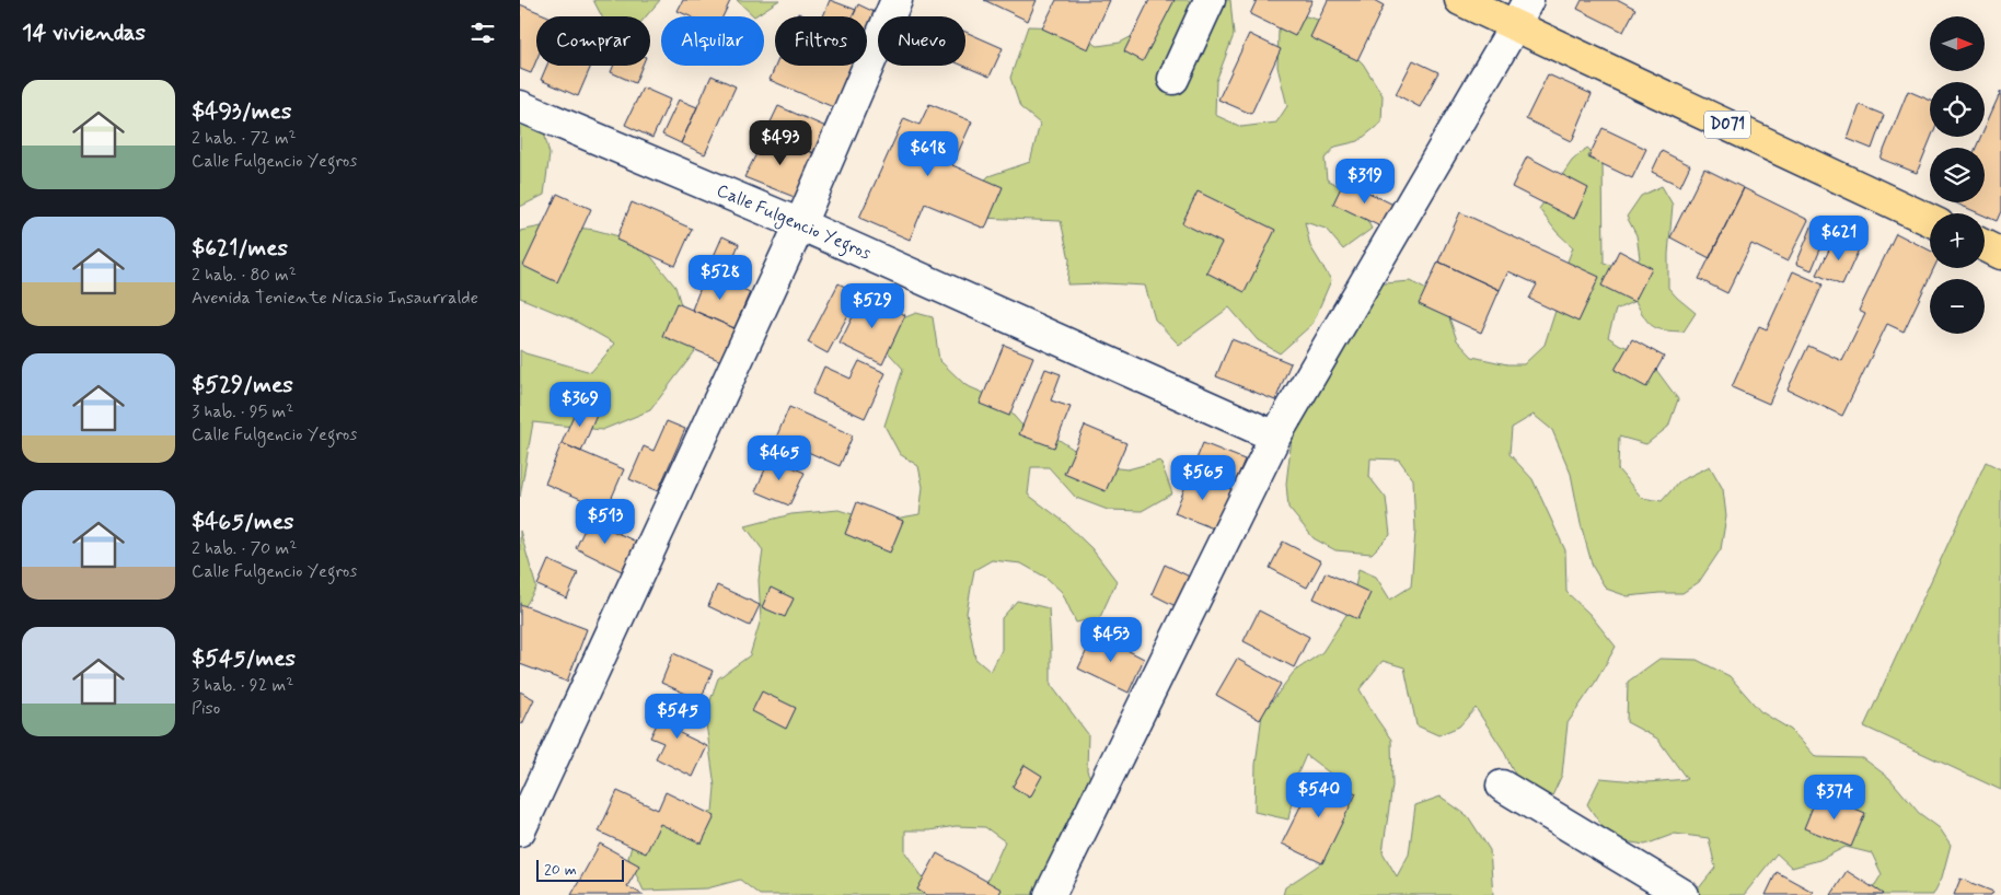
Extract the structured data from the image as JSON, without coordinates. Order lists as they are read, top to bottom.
{
  "streets": {
    "main road": ["D071"],
    "street": ["Calle Fulgencio Yegros"]
  },
  "scale_bar": "20 m",
  "north": "right",
  "page": {
    "heading": "14 viviendas",
    "map_buttons": ["+", "−"],
    "chip": [
      "Comprar",
      "Alquilar",
      "Filtros",
      "Nuevo"
    ],
    "list": [
      {
        "name": "$493/mes",
        "note": "2 hab. · 72 m² · Calle Fulgencio Yegros"
      },
      {
        "name": "$621/mes",
        "note": "2 hab. · 80 m² · Avenida Teniente Nicasio Insaurralde"
      },
      {
        "name": "$529/mes",
        "note": "3 hab. · 95 m² · Calle Fulgencio Yegros"
      },
      {
        "name": "$465/mes",
        "note": "2 hab. · 70 m² · Calle Fulgencio Yegros"
      },
      {
        "name": "$545/mes",
        "note": "3 hab. · 92 m² · Piso"
      }
    ],
    "price": [
      "$493",
      "$618",
      "$319",
      "$621",
      "$528",
      "$529",
      "$369",
      "$465",
      "$565",
      "$513",
      "$453",
      "$545",
      "$540",
      "$374"
    ],
    "scale": "20 m"
  }
}
